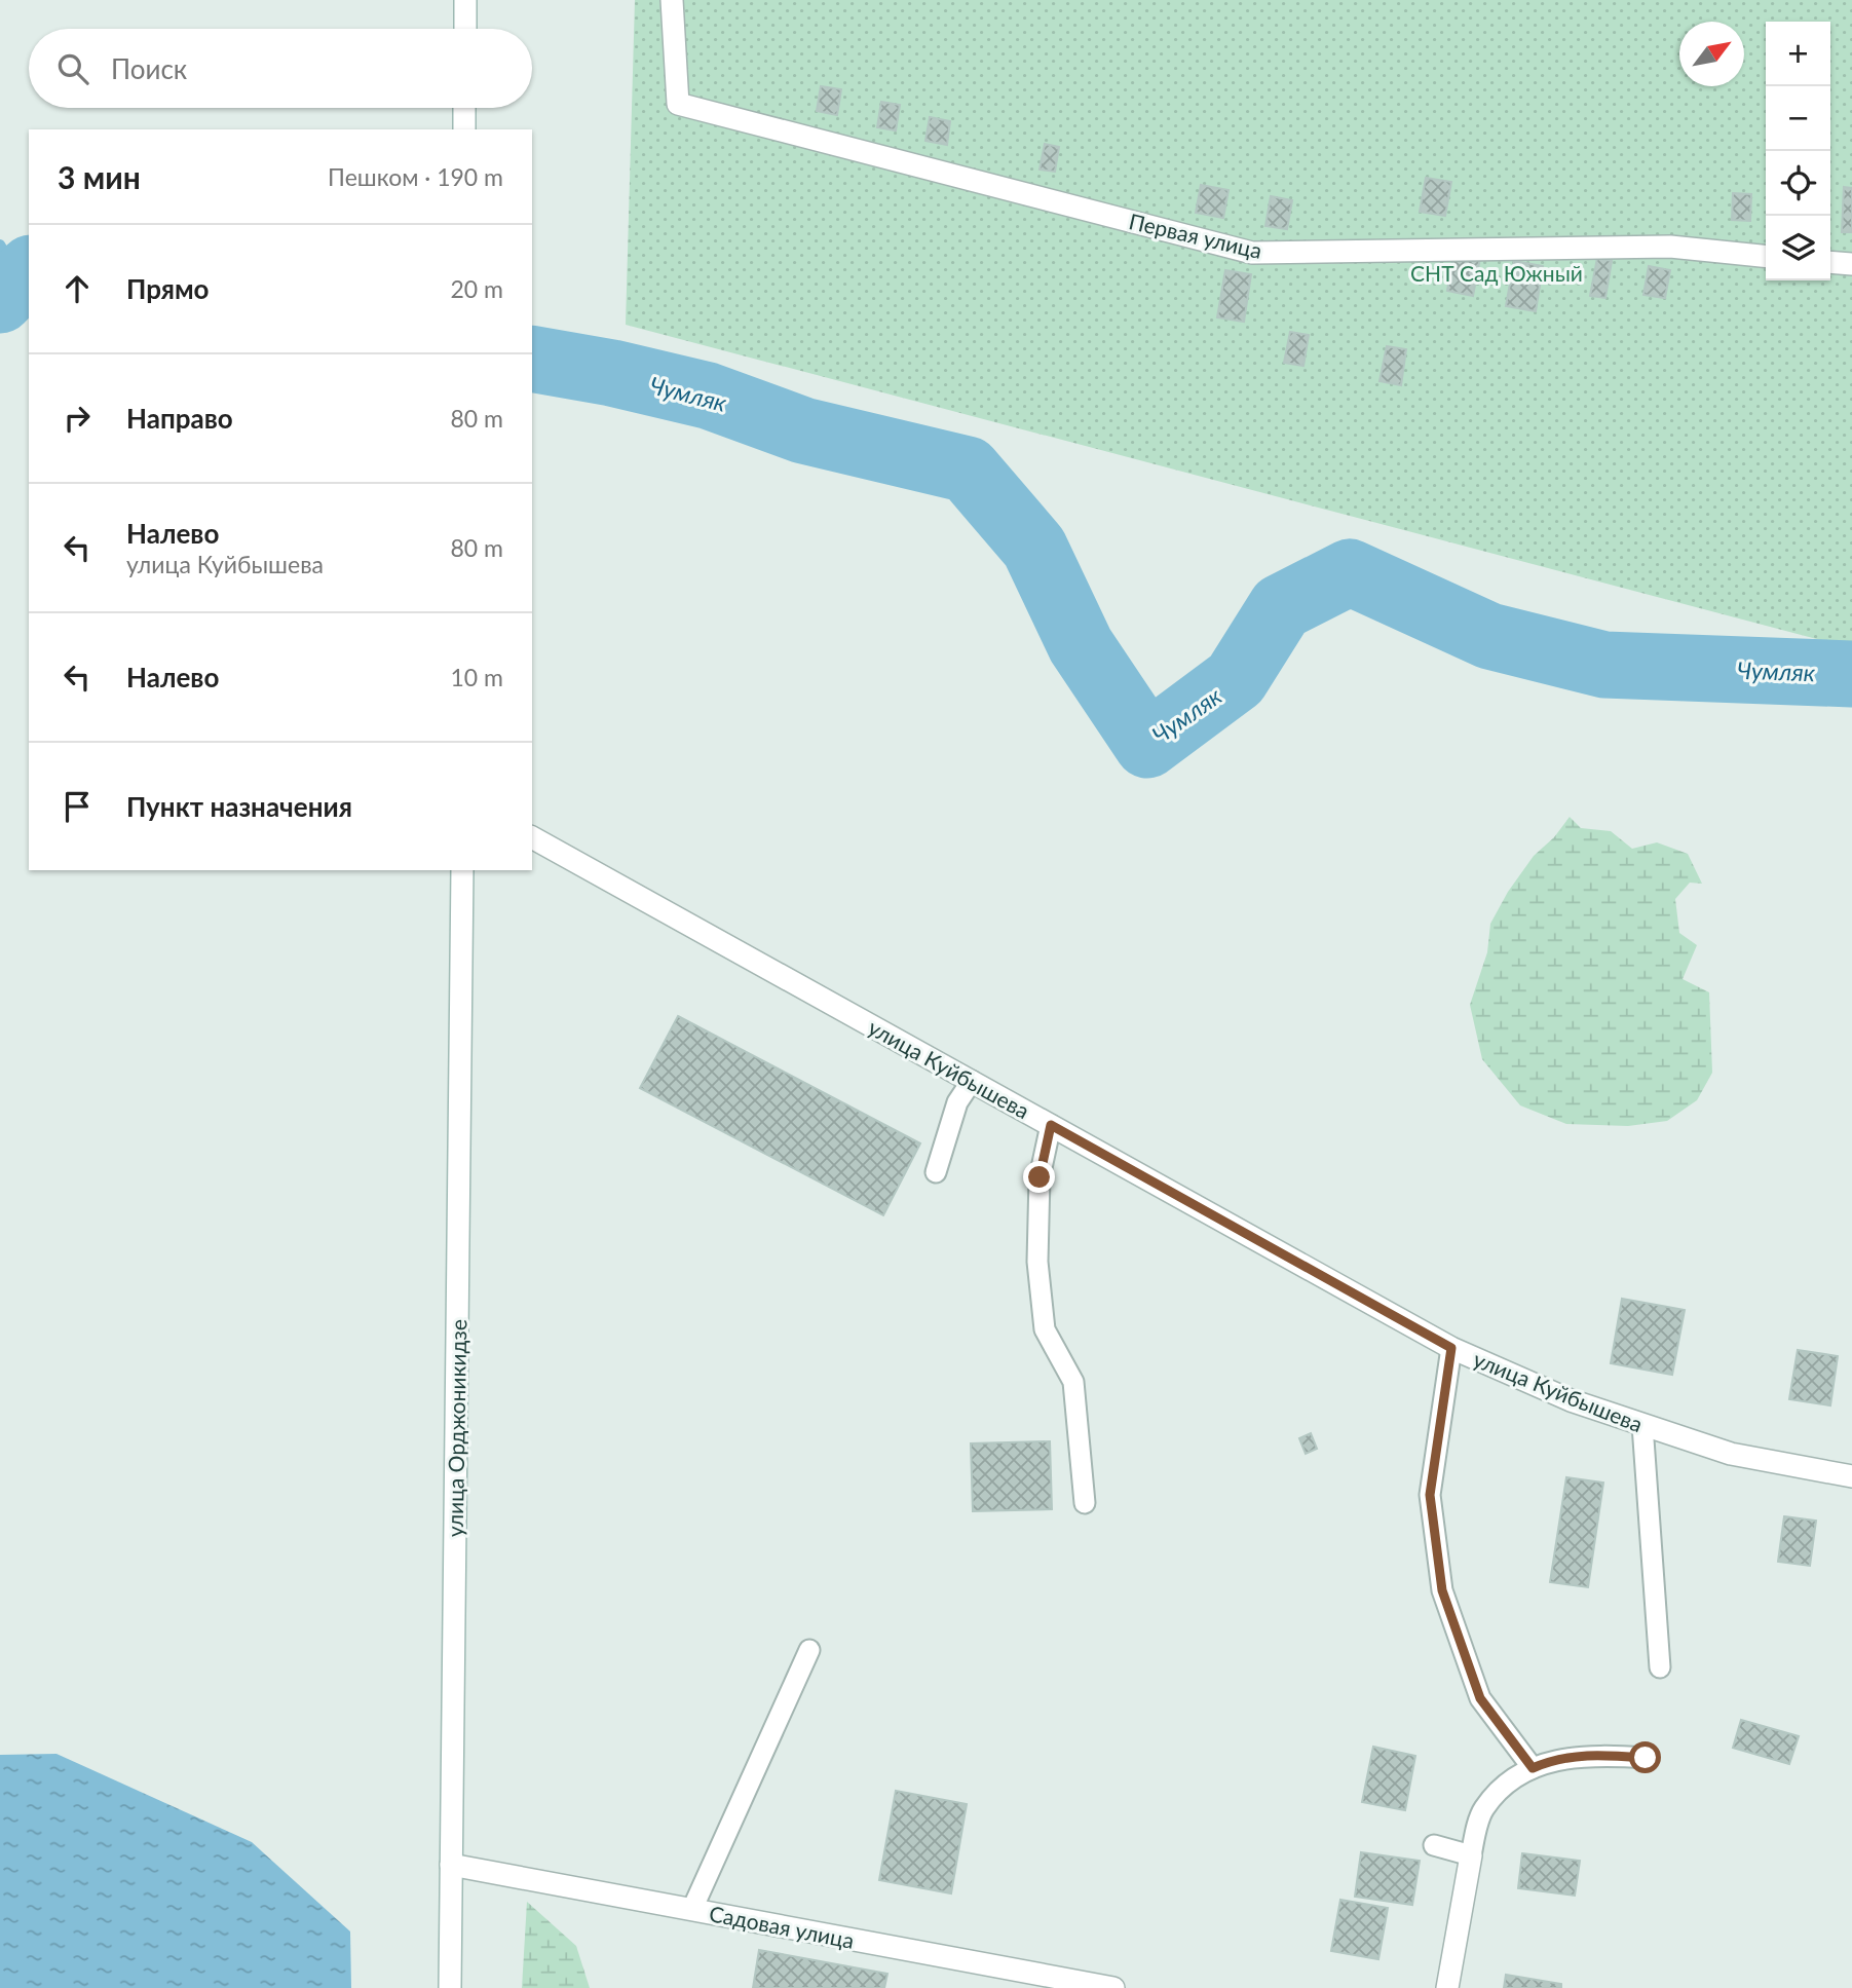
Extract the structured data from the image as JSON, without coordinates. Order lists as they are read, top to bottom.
{
  "streets": {
    "street": [
      "Первая улица",
      "улица Куйбышева",
      "улица Орджоникидзе",
      "Садовая улица"
    ]
  },
  "crossings": [
    ["улица Орджоникидзе", "Садовая улица"]
  ],
  "water": ["Чумляк"],
  "parks": ["СНТ Сад Южный"],
  "north": "top right",
  "page": {
    "map_buttons": ["+", "−"],
    "search": "Поиск",
    "heading": ["3 мин", "Пешком · 190 m"],
    "list": [
      ["Прямо", "20 m"],
      ["Направо", "80 m"],
      ["Налево", "улица Куйбышева", "80 m"],
      ["Налево", "10 m"],
      "Пункт назначения"
    ]
  }
}
